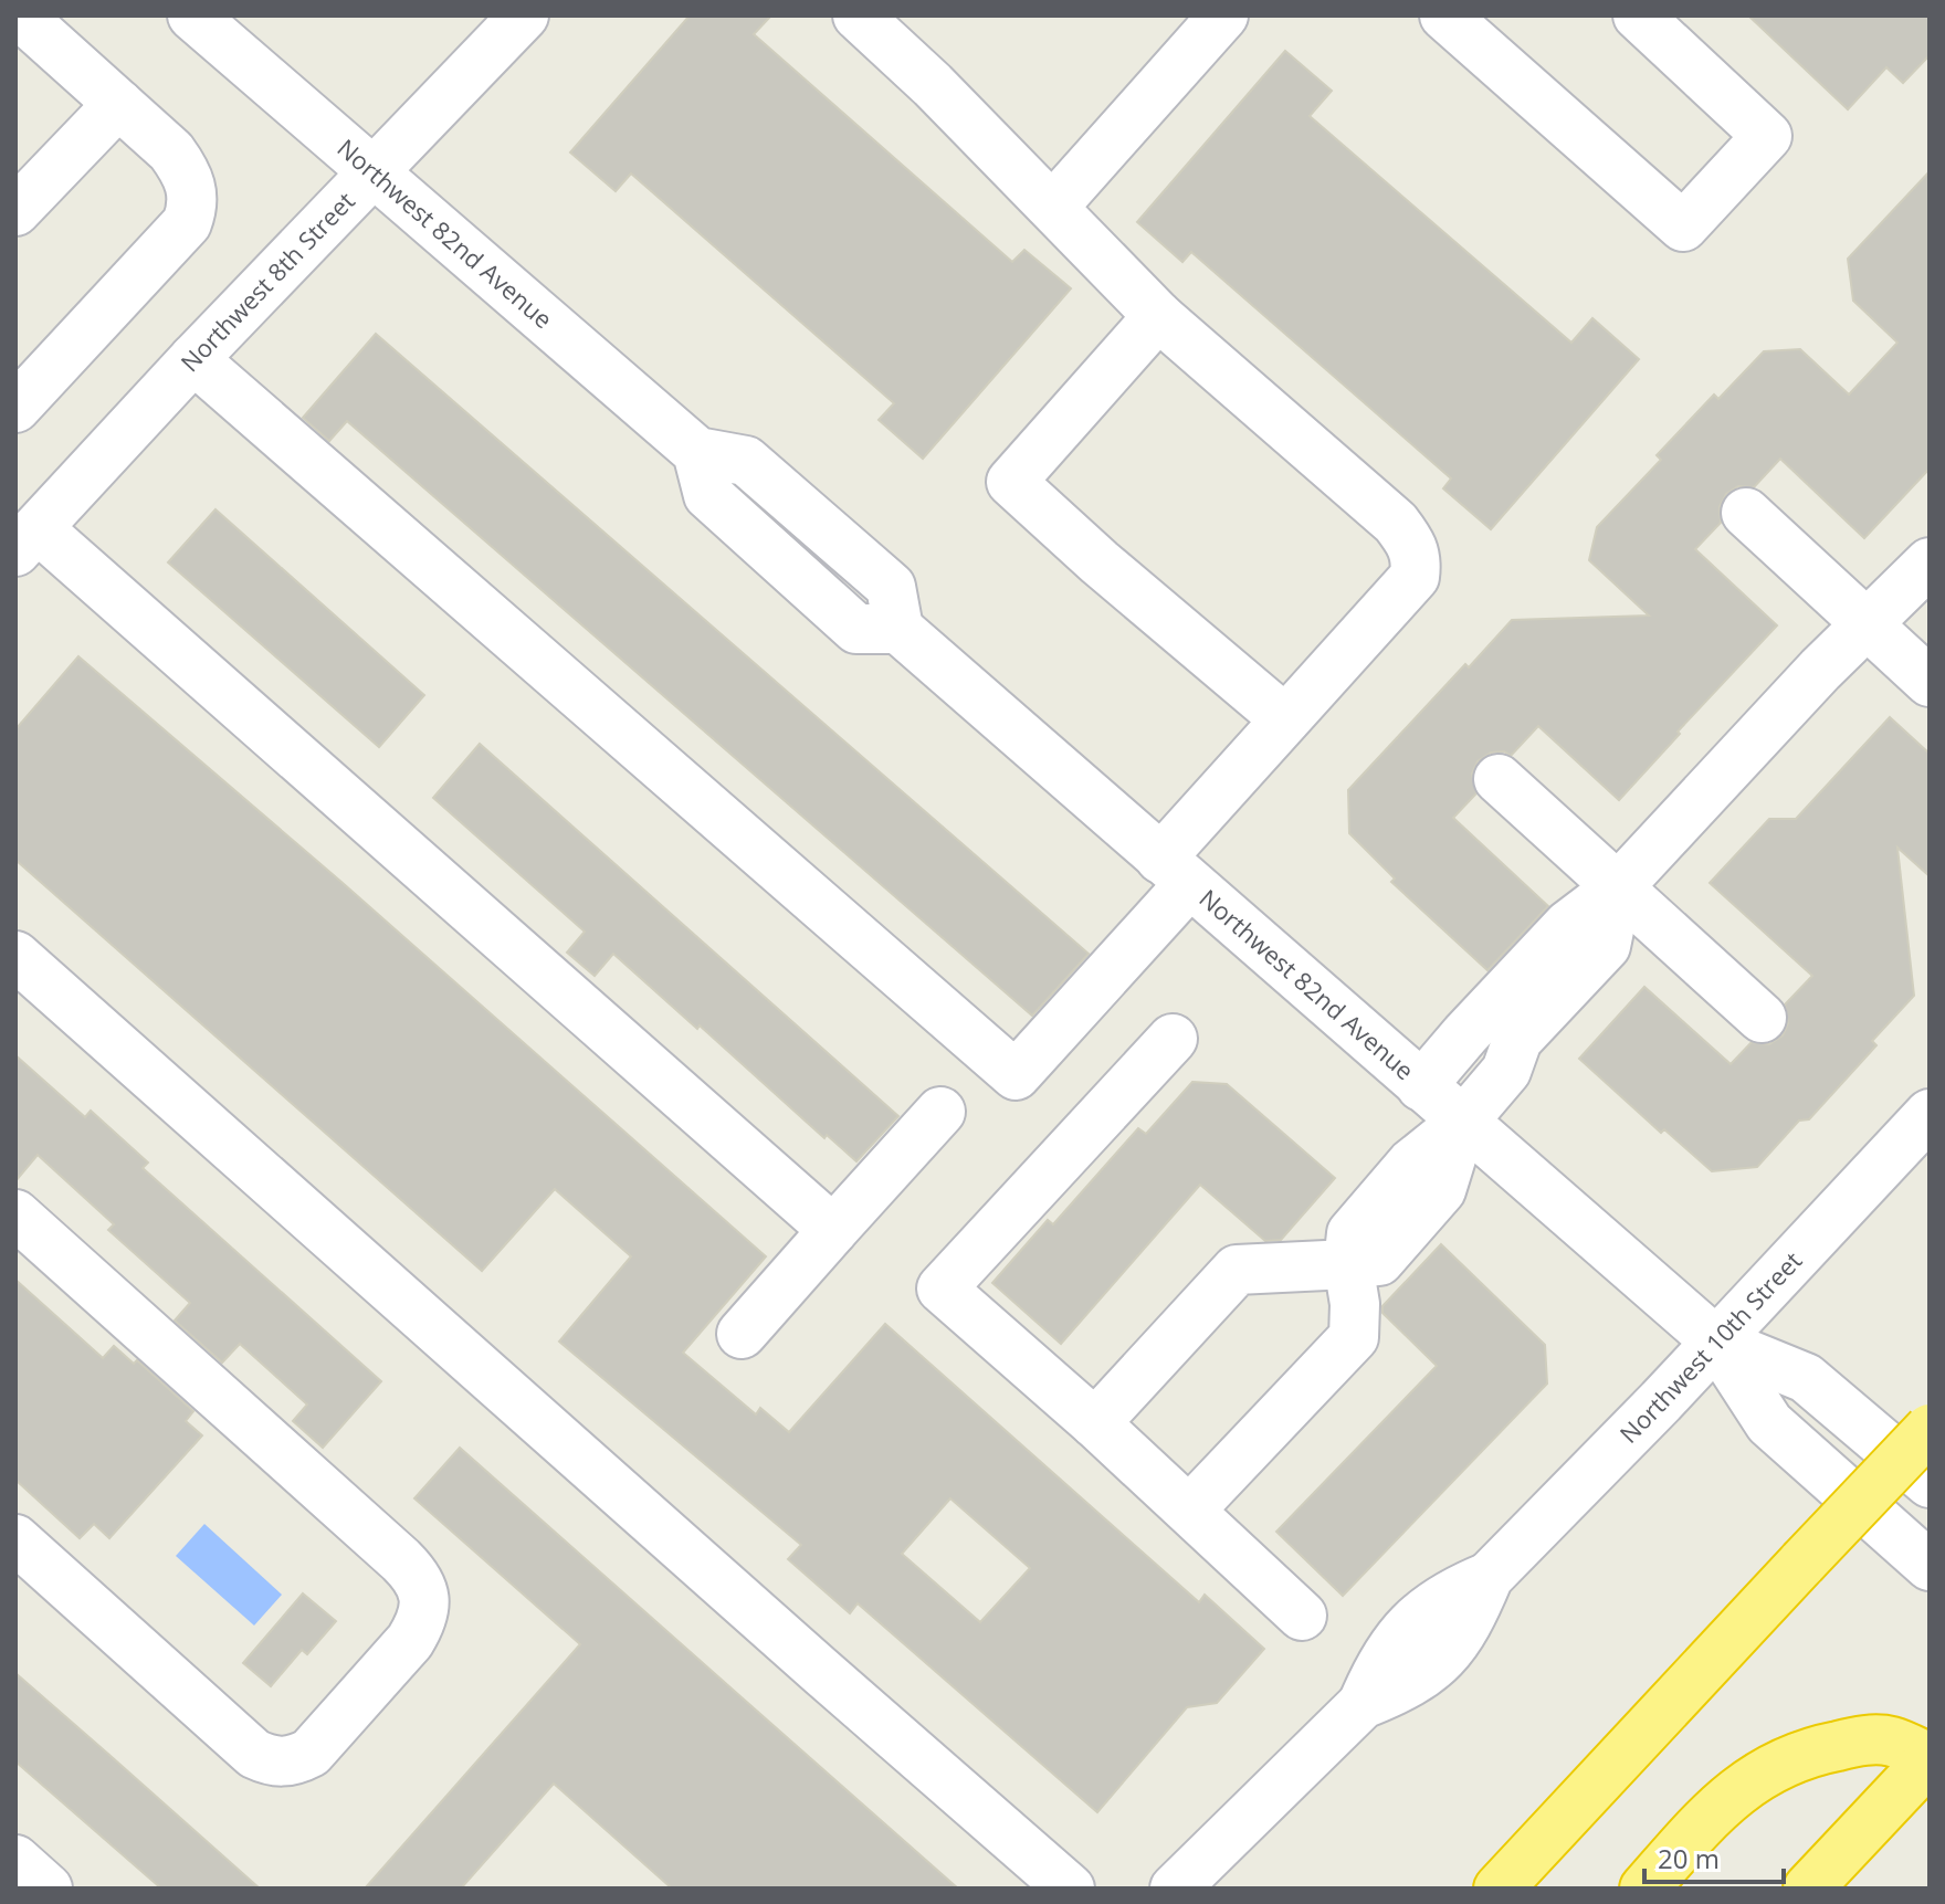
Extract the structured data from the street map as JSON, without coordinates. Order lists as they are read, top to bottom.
{
  "streets": {
    "street": ["Northwest 82nd Avenue", "Northwest 8th Street", "Northwest 10th Street"]
  },
  "crossings": [
    ["Northwest 82nd Avenue", "Northwest 8th Street"],
    ["Northwest 82nd Avenue", "Northwest 10th Street"]
  ],
  "scale_bar": "20 m"
}
